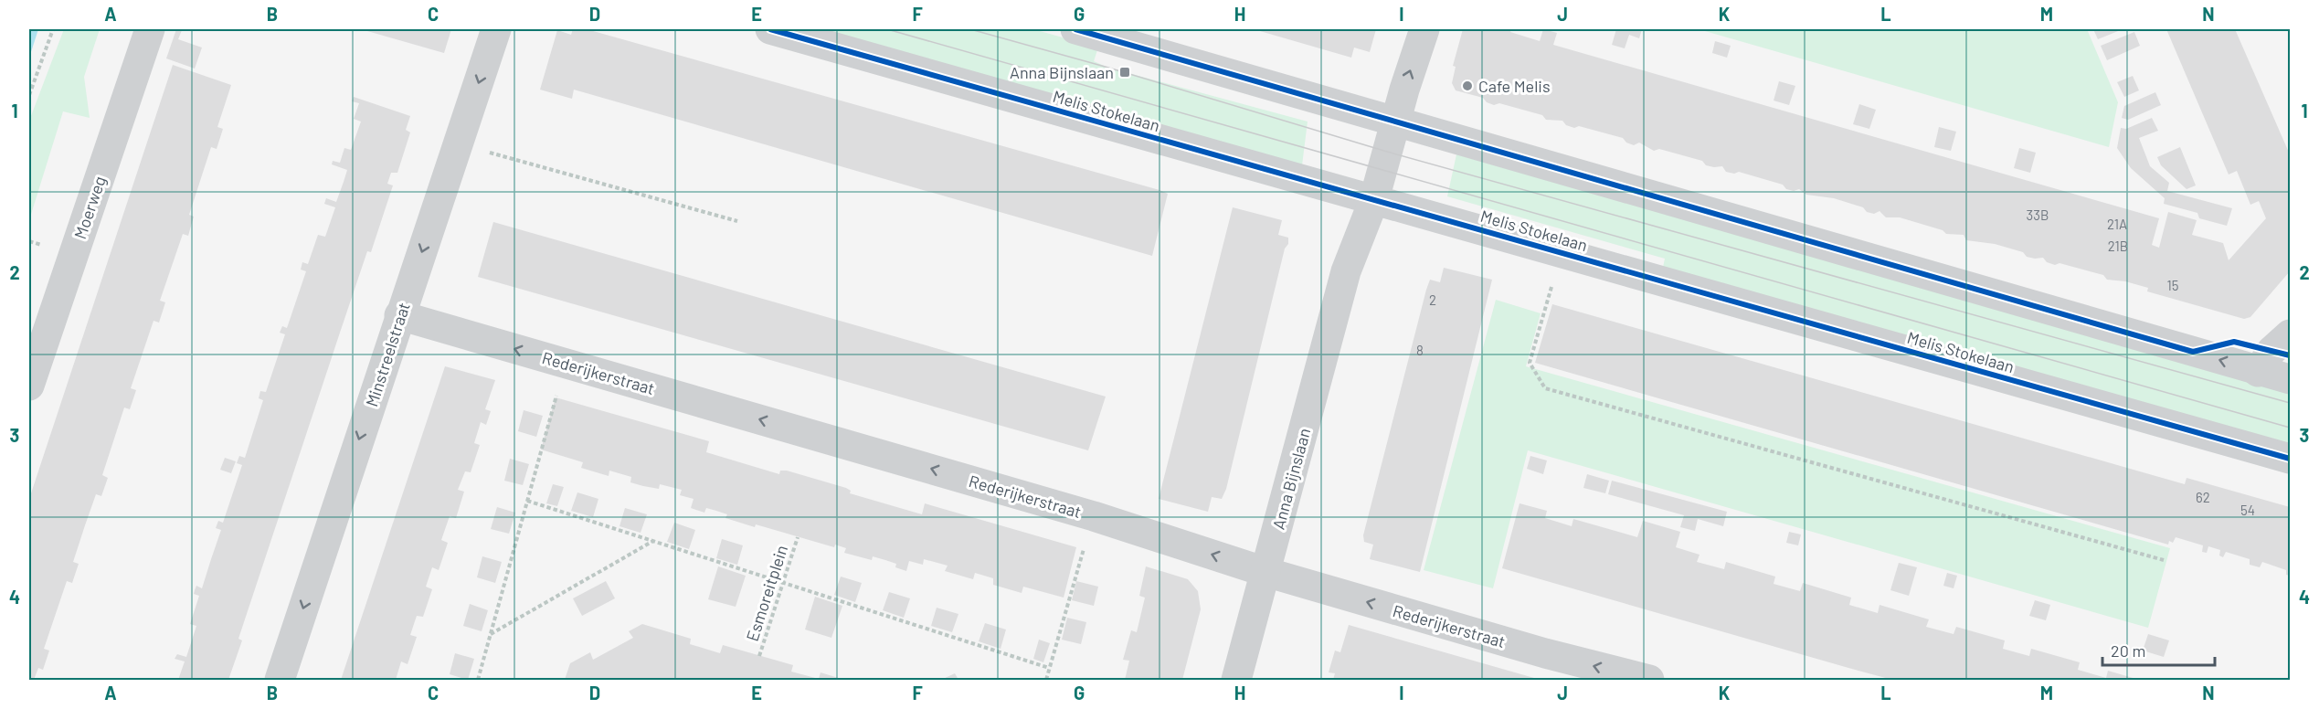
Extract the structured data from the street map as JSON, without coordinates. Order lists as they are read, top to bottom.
{
  "streets": {
    "street": [
      "Melis Stokelaan",
      "Moerweg",
      "Minstreelstraat",
      "Rederijkerstraat",
      "Anna Bijnslaan"
    ],
    "path": ["Esmoreitplein"]
  },
  "crossings": [
    ["Melis Stokelaan", "Anna Bijnslaan"],
    ["Minstreelstraat", "Rederijkerstraat"],
    ["Rederijkerstraat", "Anna Bijnslaan"]
  ],
  "one_way": ["Minstreelstraat", "Rederijkerstraat"],
  "places": {
    "transit": ["Anna Bijnslaan"],
    "other": ["Cafe Melis"]
  },
  "house_numbers": [
    "33B",
    "21A",
    "21B",
    "15",
    "2",
    "8",
    "62",
    "54"
  ],
  "scale_bar": "20 m",
  "grid": {
    "columns": [
      "A",
      "B",
      "C",
      "D",
      "E",
      "F",
      "G",
      "H",
      "I",
      "J",
      "K",
      "L",
      "M",
      "N"
    ],
    "rows": [
      "1",
      "2",
      "3",
      "4"
    ]
  }
}
